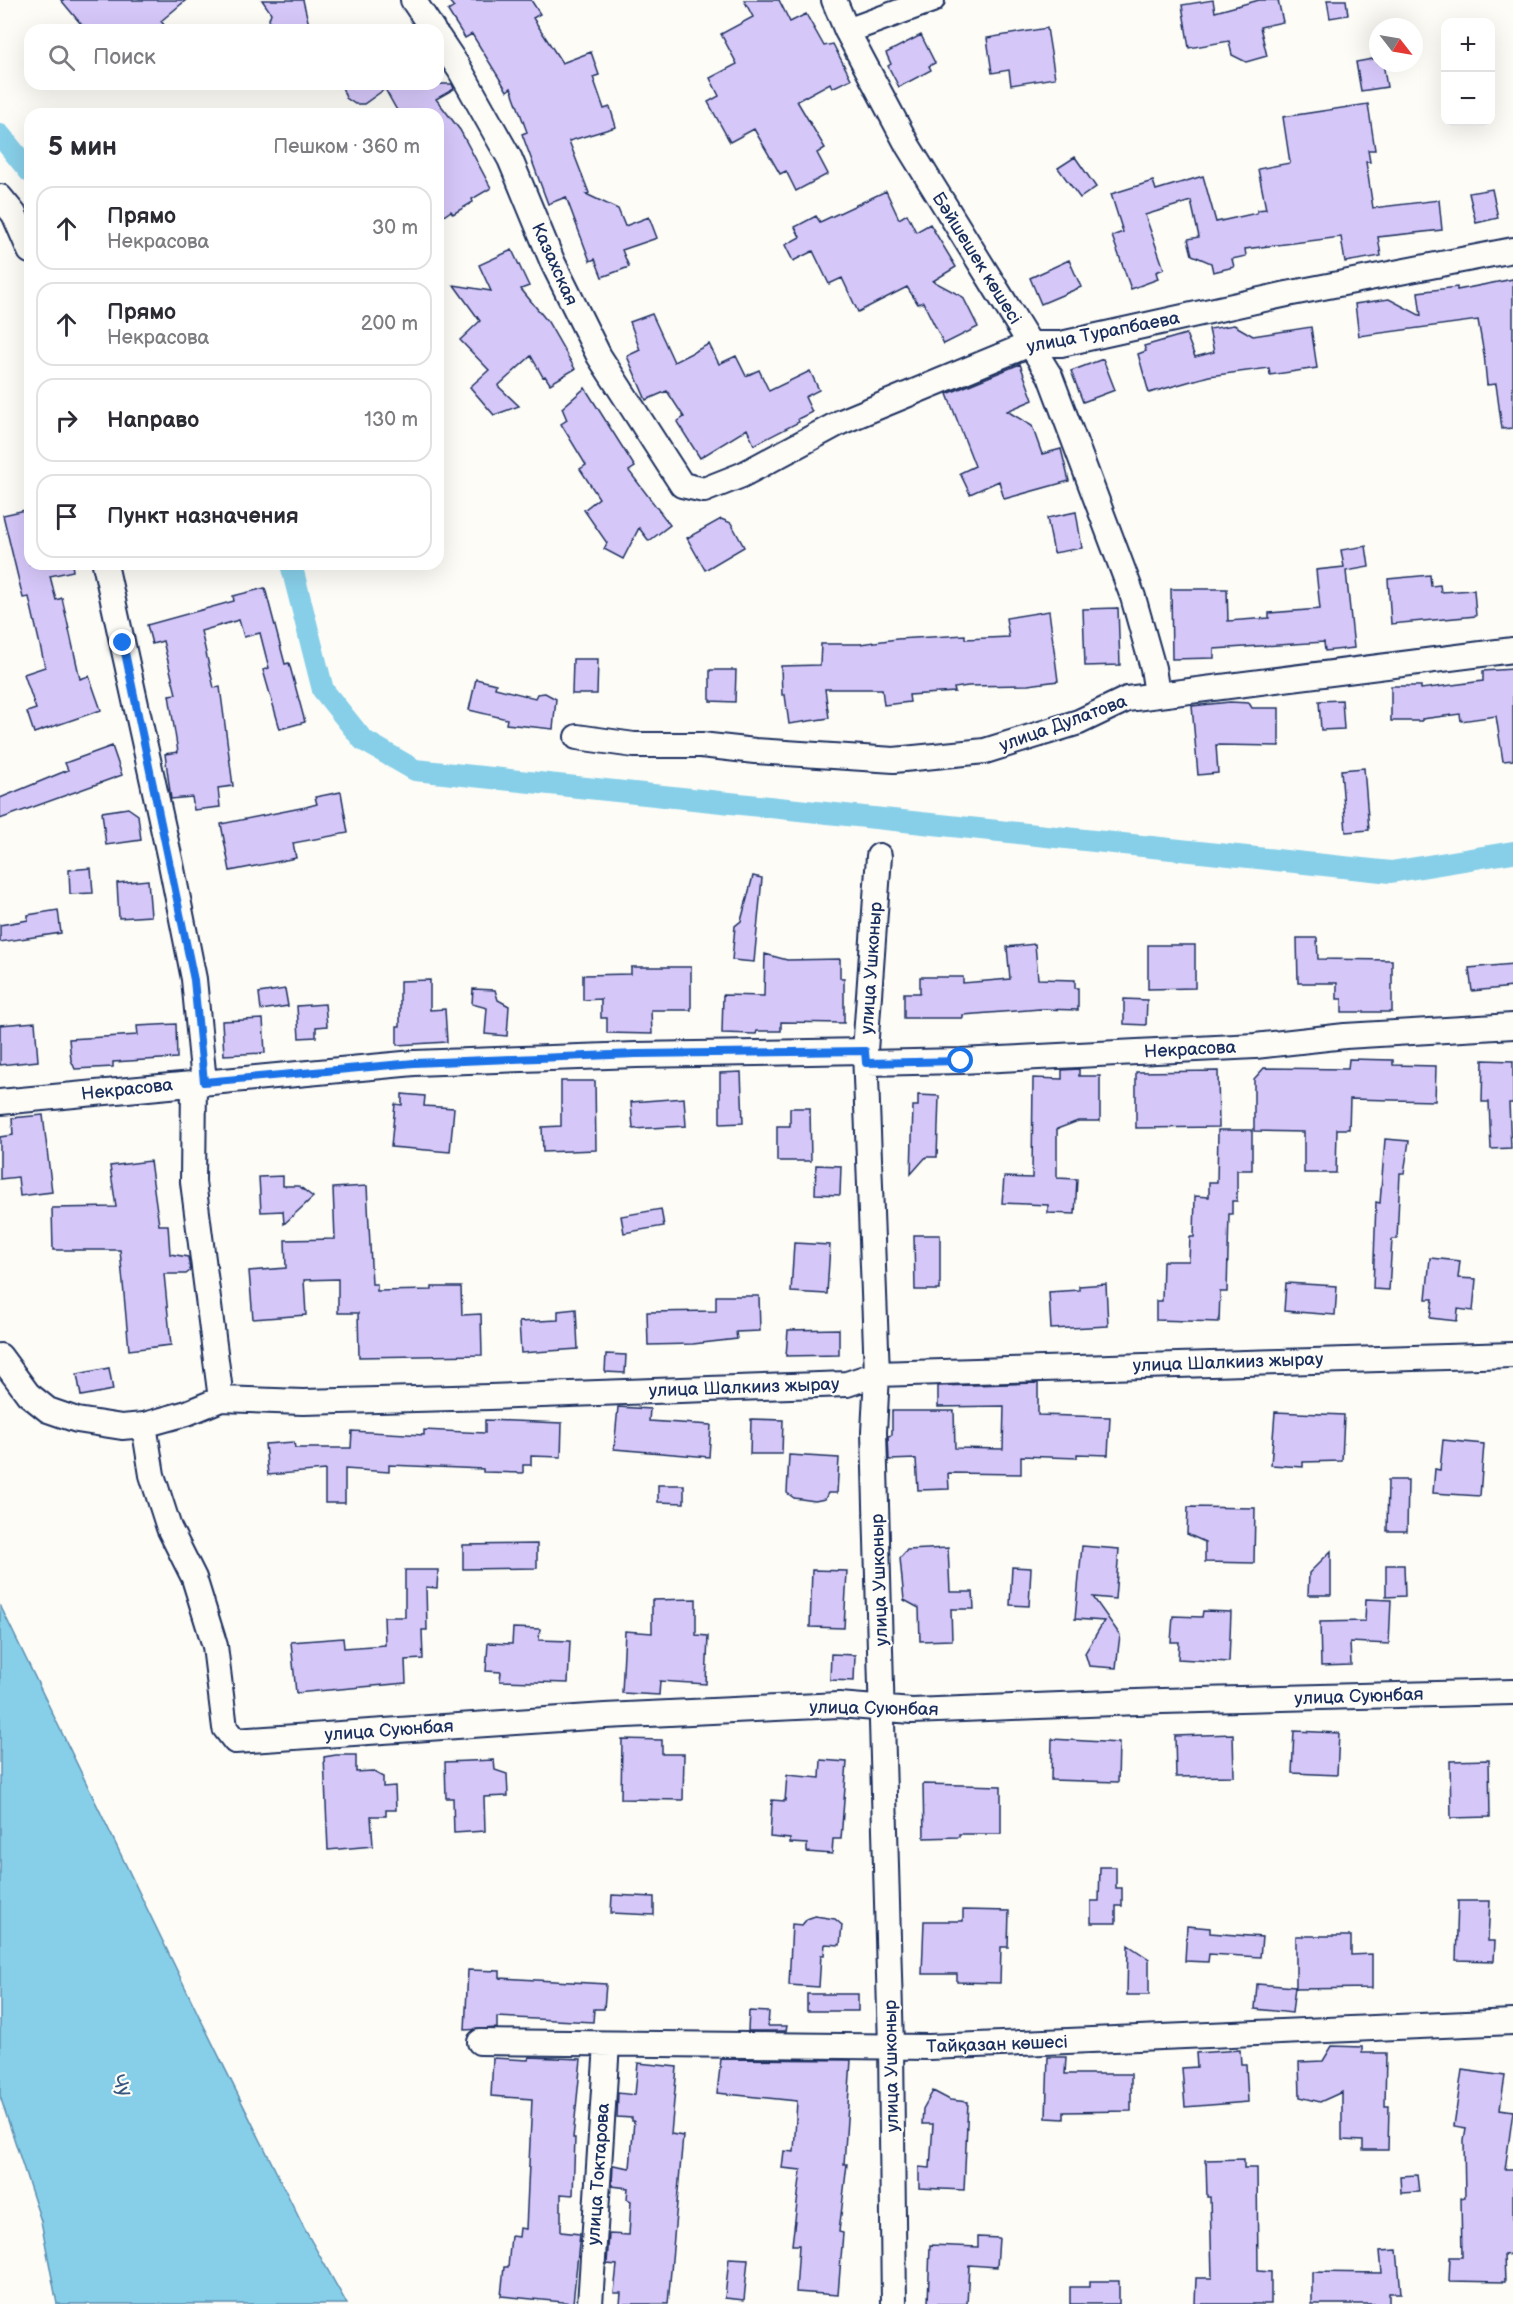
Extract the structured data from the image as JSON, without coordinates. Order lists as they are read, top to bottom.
{
  "streets": {
    "street": [
      "Бәйшешек көшесі",
      "Казахская",
      "улица Турапбаева",
      "улица Дулатова",
      "улица Ушконыр",
      "Некрасова",
      "улица Шалкииз жырау",
      "улица Суюнбая",
      "Тайқазан көшесі",
      "улица Токтарова"
    ]
  },
  "crossings": [
    ["Бәйшешек көшесі", "улица Турапбаева"],
    ["Бәйшешек көшесі", "улица Дулатова"],
    ["Казахская", "улица Турапбаева"],
    ["улица Ушконыр", "Некрасова"],
    ["улица Ушконыр", "улица Шалкииз жырау"],
    ["улица Ушконыр", "улица Суюнбая"],
    ["улица Ушконыр", "Тайқазан көшесі"],
    ["улица Шалкииз жырау", "улица Суюнбая"],
    ["Тайқазан көшесі", "улица Токтарова"]
  ],
  "water": ["Чу"],
  "north": "bottom right",
  "page": {
    "map_buttons": ["+", "−"],
    "search": "Поиск",
    "heading": ["5 мин", "Пешком · 360 m"],
    "list": [
      ["Прямо", "Некрасова", "30 m"],
      ["Прямо", "Некрасова", "200 m"],
      ["Направо", "130 m"],
      "Пункт назначения"
    ]
  }
}
